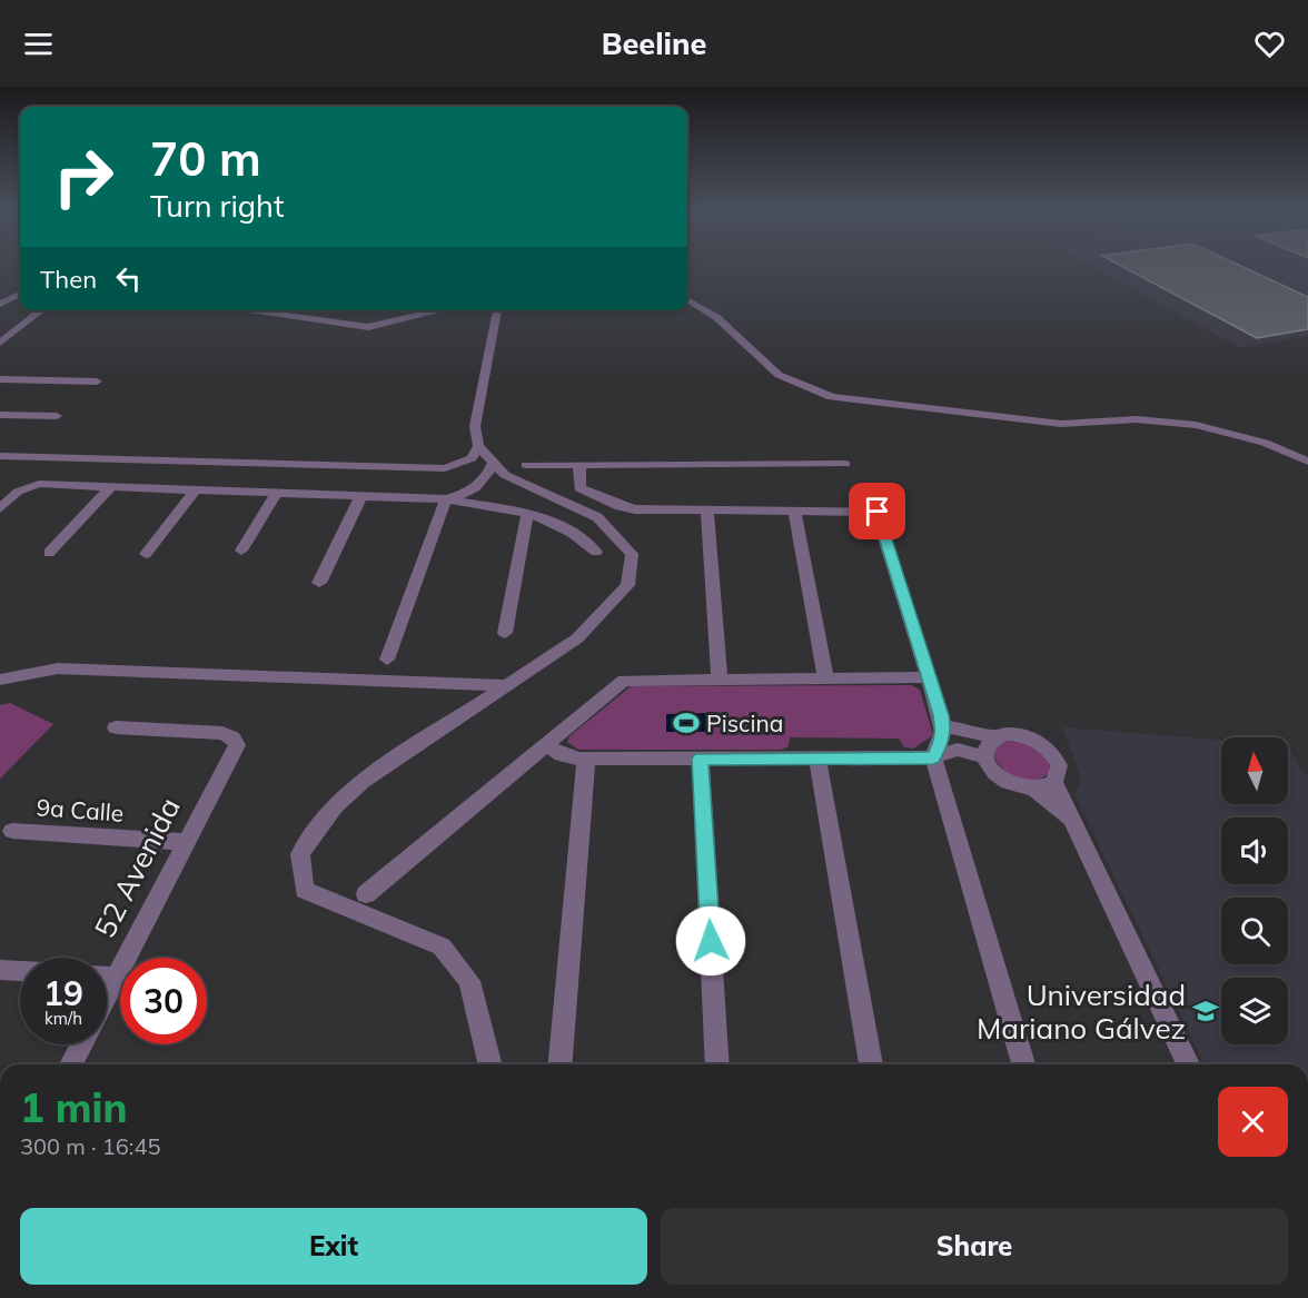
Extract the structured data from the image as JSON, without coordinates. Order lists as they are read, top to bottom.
{
  "streets": {
    "street": ["9a Calle", "52 Avenida"]
  },
  "crossings": [
    ["9a Calle", "52 Avenida"]
  ],
  "places": {
    "sports": ["Piscina"],
    "school or university": ["Universidad Mariano Gálvez"]
  },
  "north": "top",
  "page": {
    "header": "Beeline",
    "turn": ["70 m", "Turn right"],
    "then": "Then",
    "speed": "19 km/h",
    "limit": "30",
    "heading": ["1 min", "300 m · 16:45"],
    "buttons": ["Exit", "Share"]
  }
}
